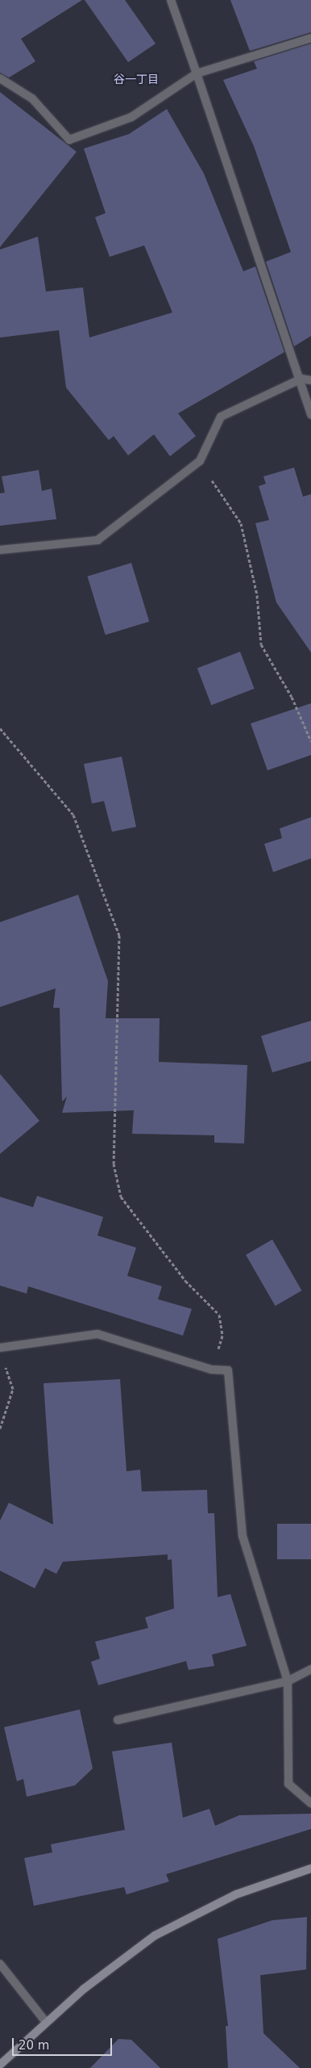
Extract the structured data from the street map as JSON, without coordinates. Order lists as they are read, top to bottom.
{
  "districts": ["谷一丁目"],
  "scale_bar": "20 m"
}
